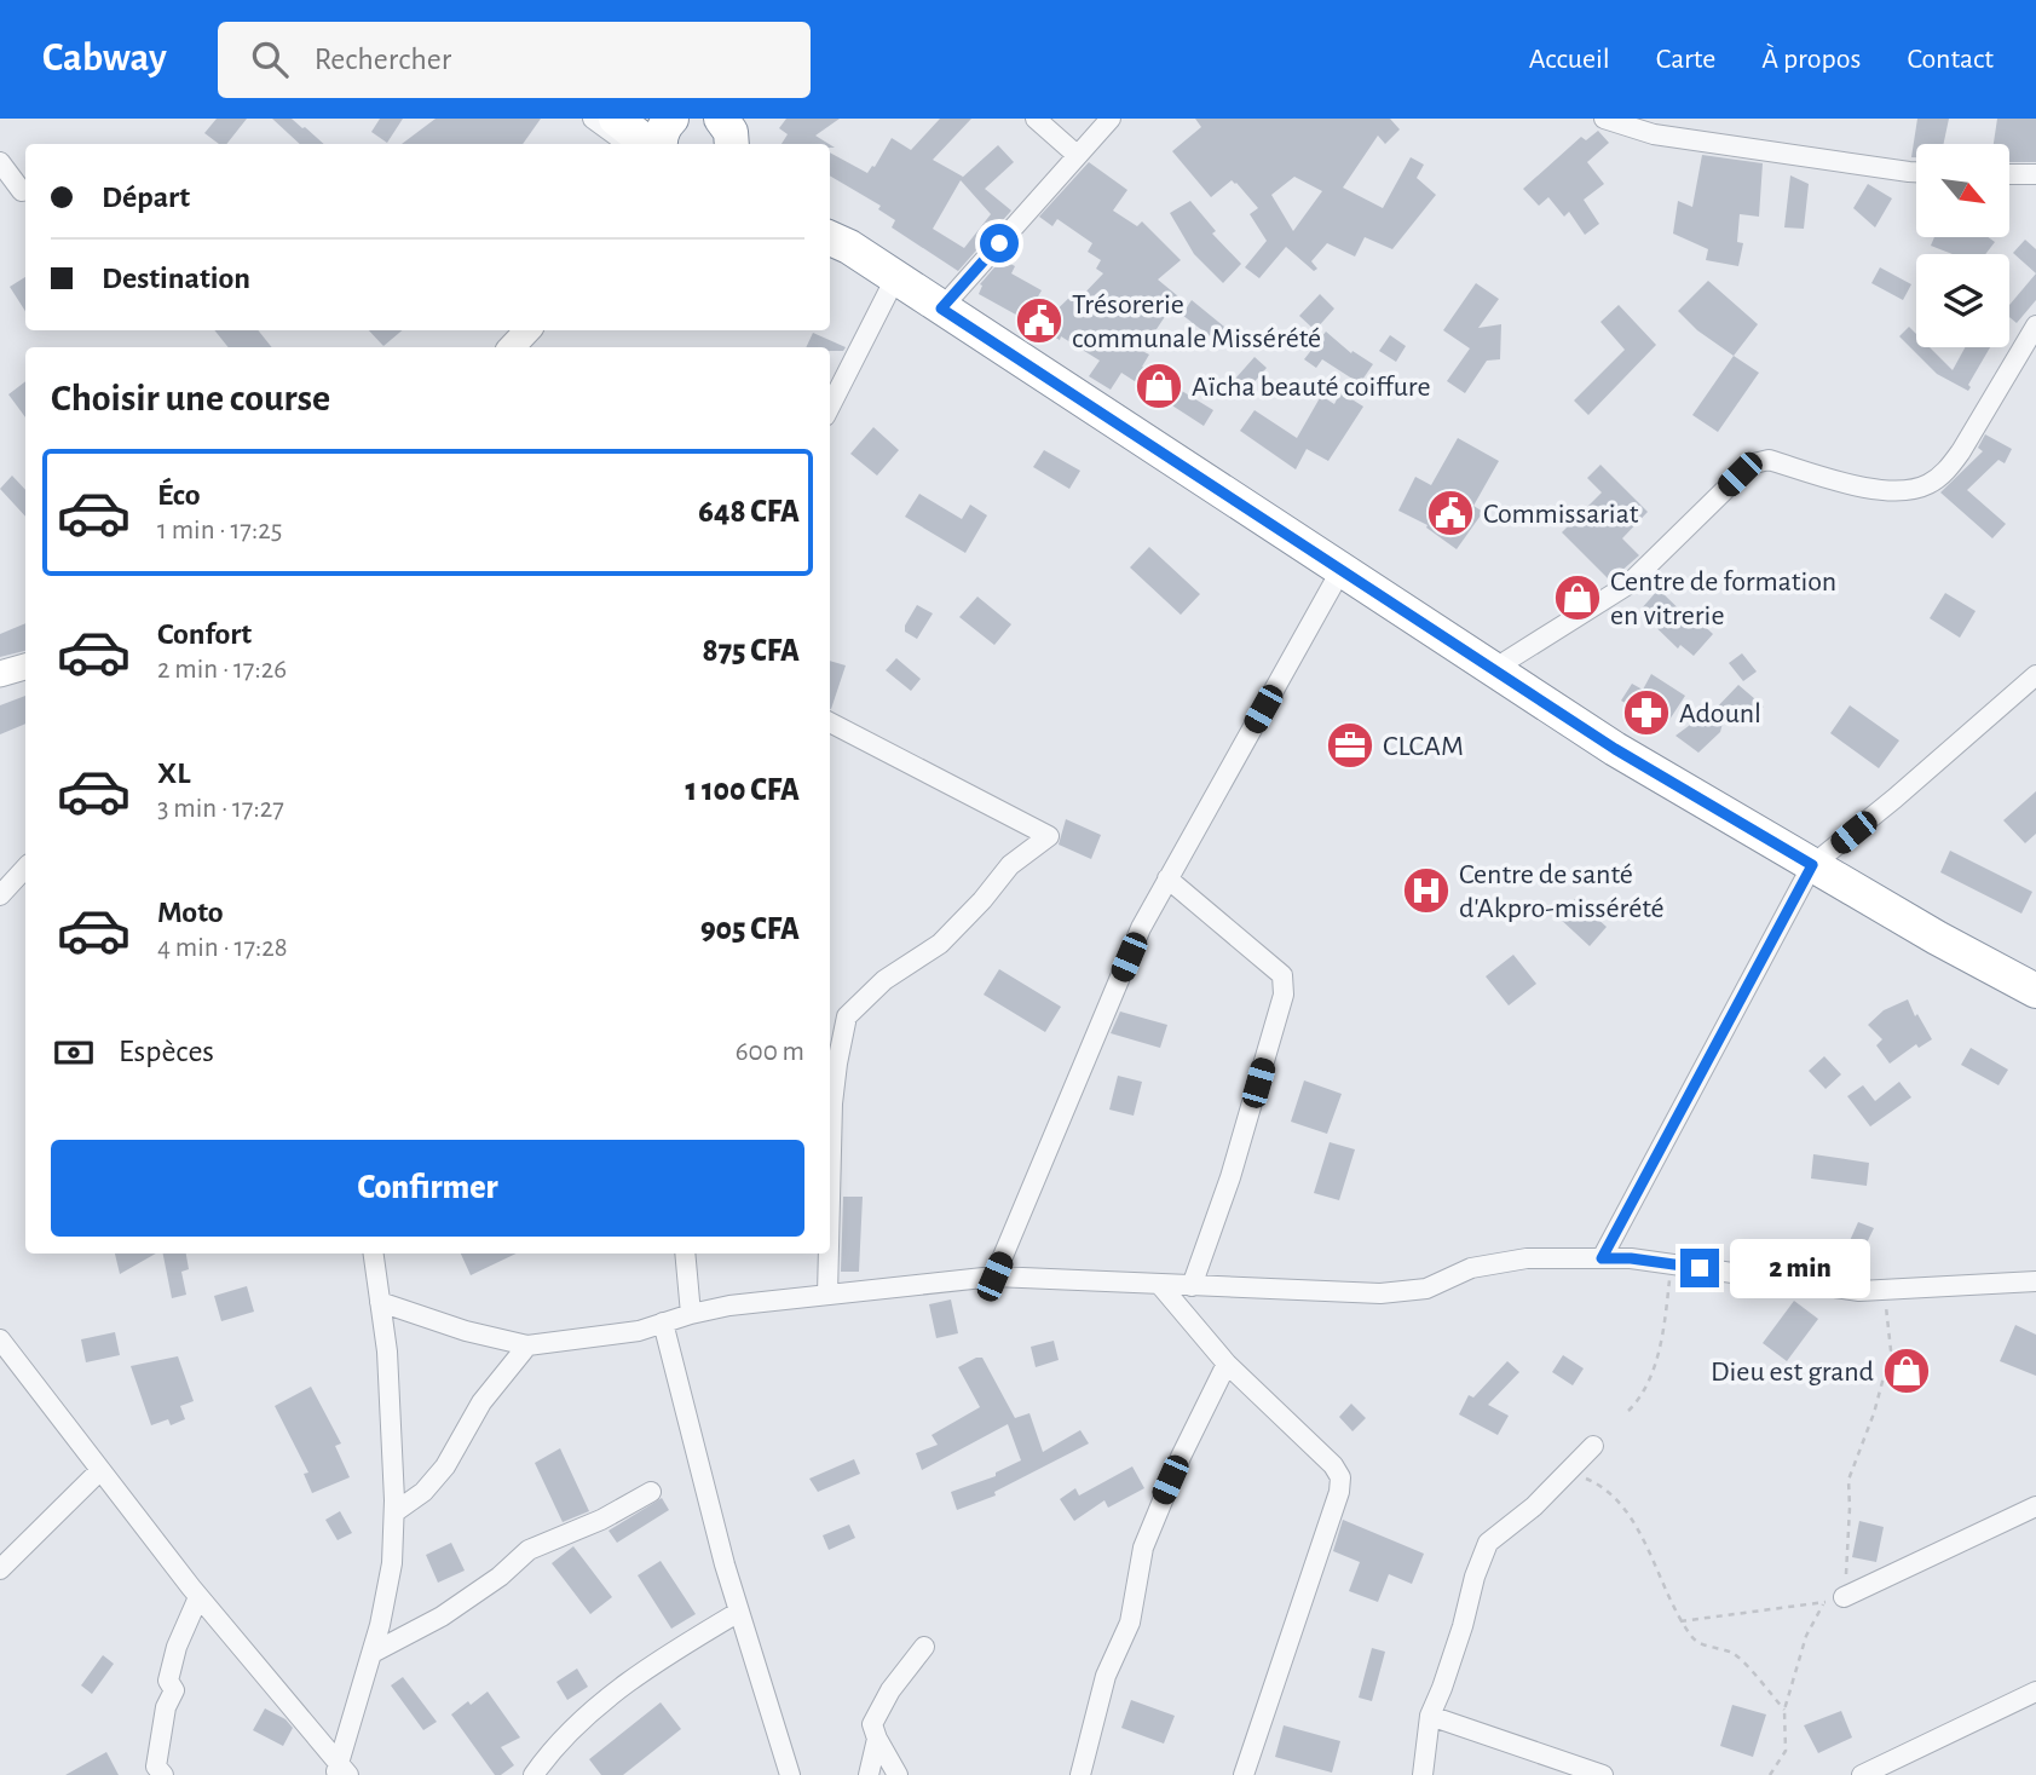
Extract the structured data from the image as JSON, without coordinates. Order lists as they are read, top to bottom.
{
  "places": {
    "public building": ["Trésorerie communale Missérété", "Commissariat"],
    "shop": ["Aïcha beauté coiffure", "Centre de formation en vitrerie", "Dieu est grand"],
    "pharmacy": ["Adounl"],
    "office": ["CLCAM"],
    "hospital": ["Centre de santé d'Akpro-missérété"]
  },
  "north": "bottom right",
  "page": {
    "header": "Cabway",
    "search": "Rechercher",
    "nav": [
      "Accueil",
      "Carte",
      "À propos",
      "Contact"
    ],
    "banner": ["Départ", "Destination"],
    "heading": "Choisir une course",
    "list": [
      {
        "name": "Éco",
        "note": "1 min · 17:25",
        "value": "648 CFA"
      },
      {
        "name": "Confort",
        "note": "2 min · 17:26",
        "value": "875 CFA"
      },
      {
        "name": "XL",
        "note": "3 min · 17:27",
        "value": "1 100 CFA"
      },
      {
        "name": "Moto",
        "note": "4 min · 17:28",
        "value": "905 CFA"
      }
    ],
    "pay": ["Espèces", "600 m"],
    "buttons": "Confirmer",
    "bubble": "2 min"
  }
}
